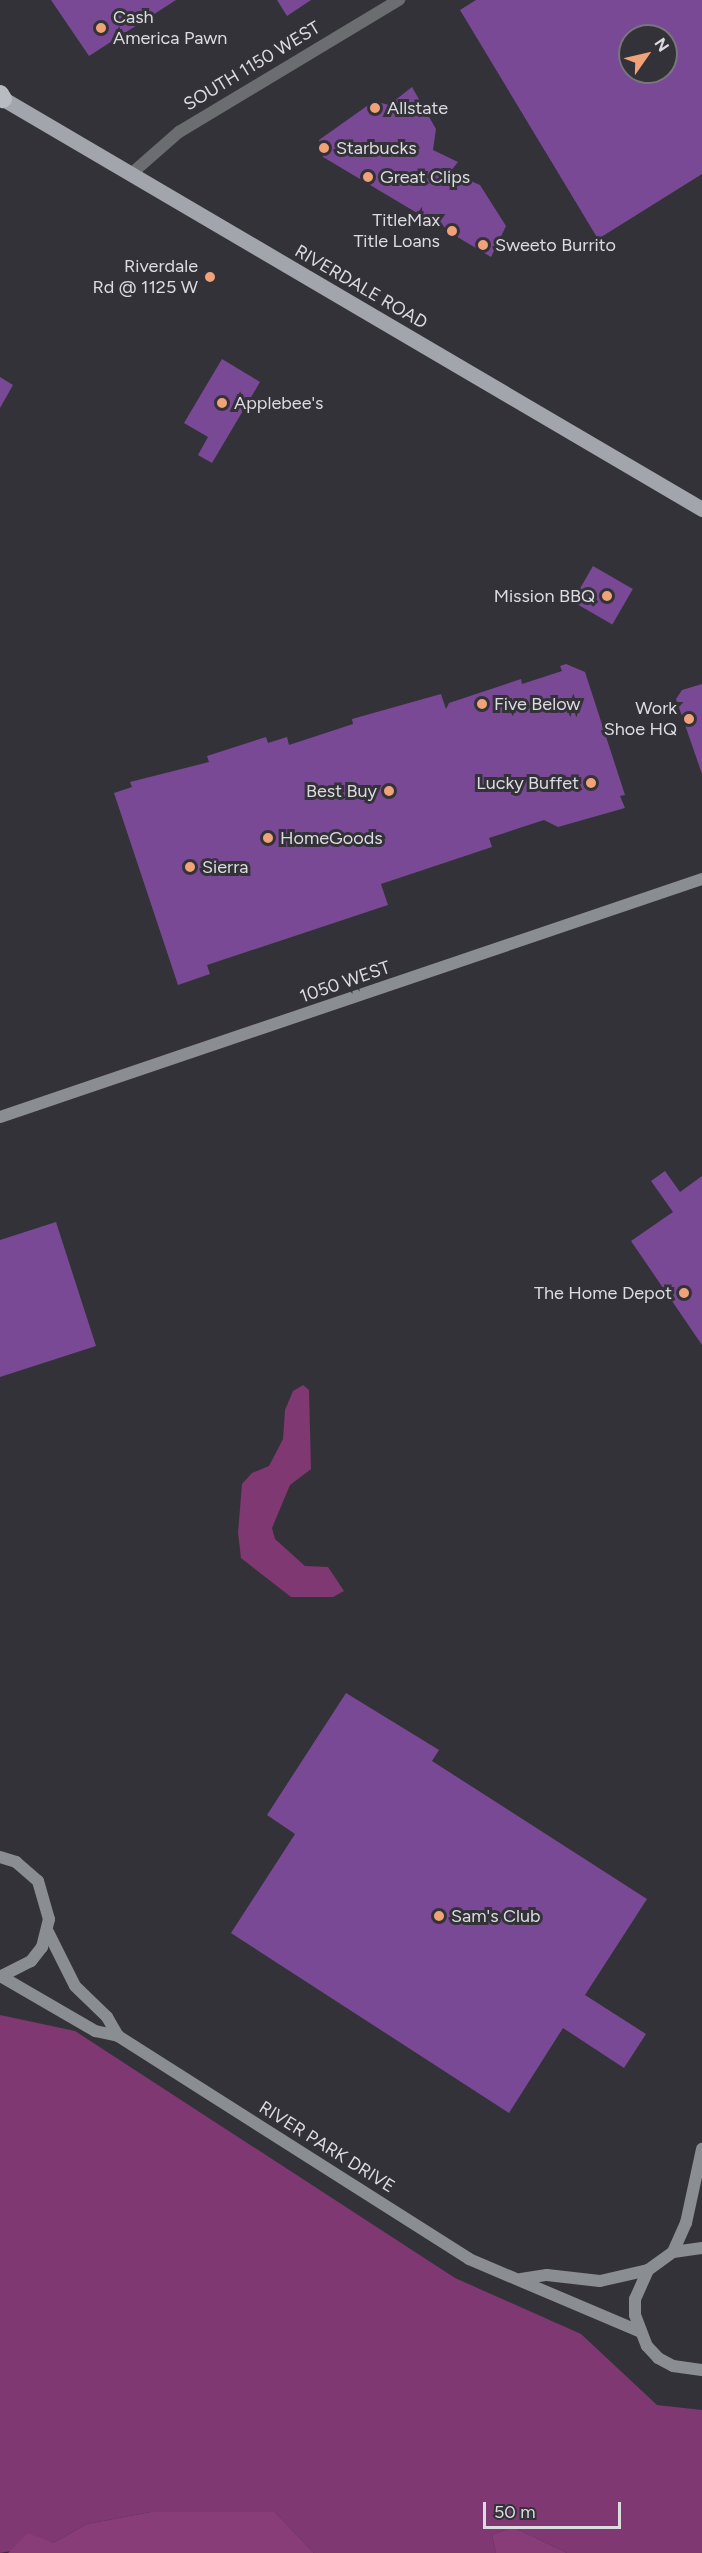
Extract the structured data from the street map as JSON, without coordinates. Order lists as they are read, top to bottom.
{
  "streets": {
    "main road": ["RIVERDALE ROAD"],
    "street": ["SOUTH 1150 WEST", "1050 WEST", "RIVER PARK DRIVE"]
  },
  "crossings": [
    ["SOUTH 1150 WEST", "RIVERDALE ROAD"]
  ],
  "places": [
    "Cash America Pawn",
    "Allstate",
    "Starbucks",
    "Great Clips",
    "TitleMax Title Loans",
    "Sweeto Burrito",
    "Riverdale Rd @ 1125 W",
    "Applebee's",
    "Mission BBQ",
    "Five Below",
    "Work Shoe HQ",
    "Lucky Buffet",
    "Best Buy",
    "HomeGoods",
    "Sierra",
    "The Home Depot",
    "Sam's Club"
  ],
  "scale_bar": "50 m",
  "north": "top right"
}
